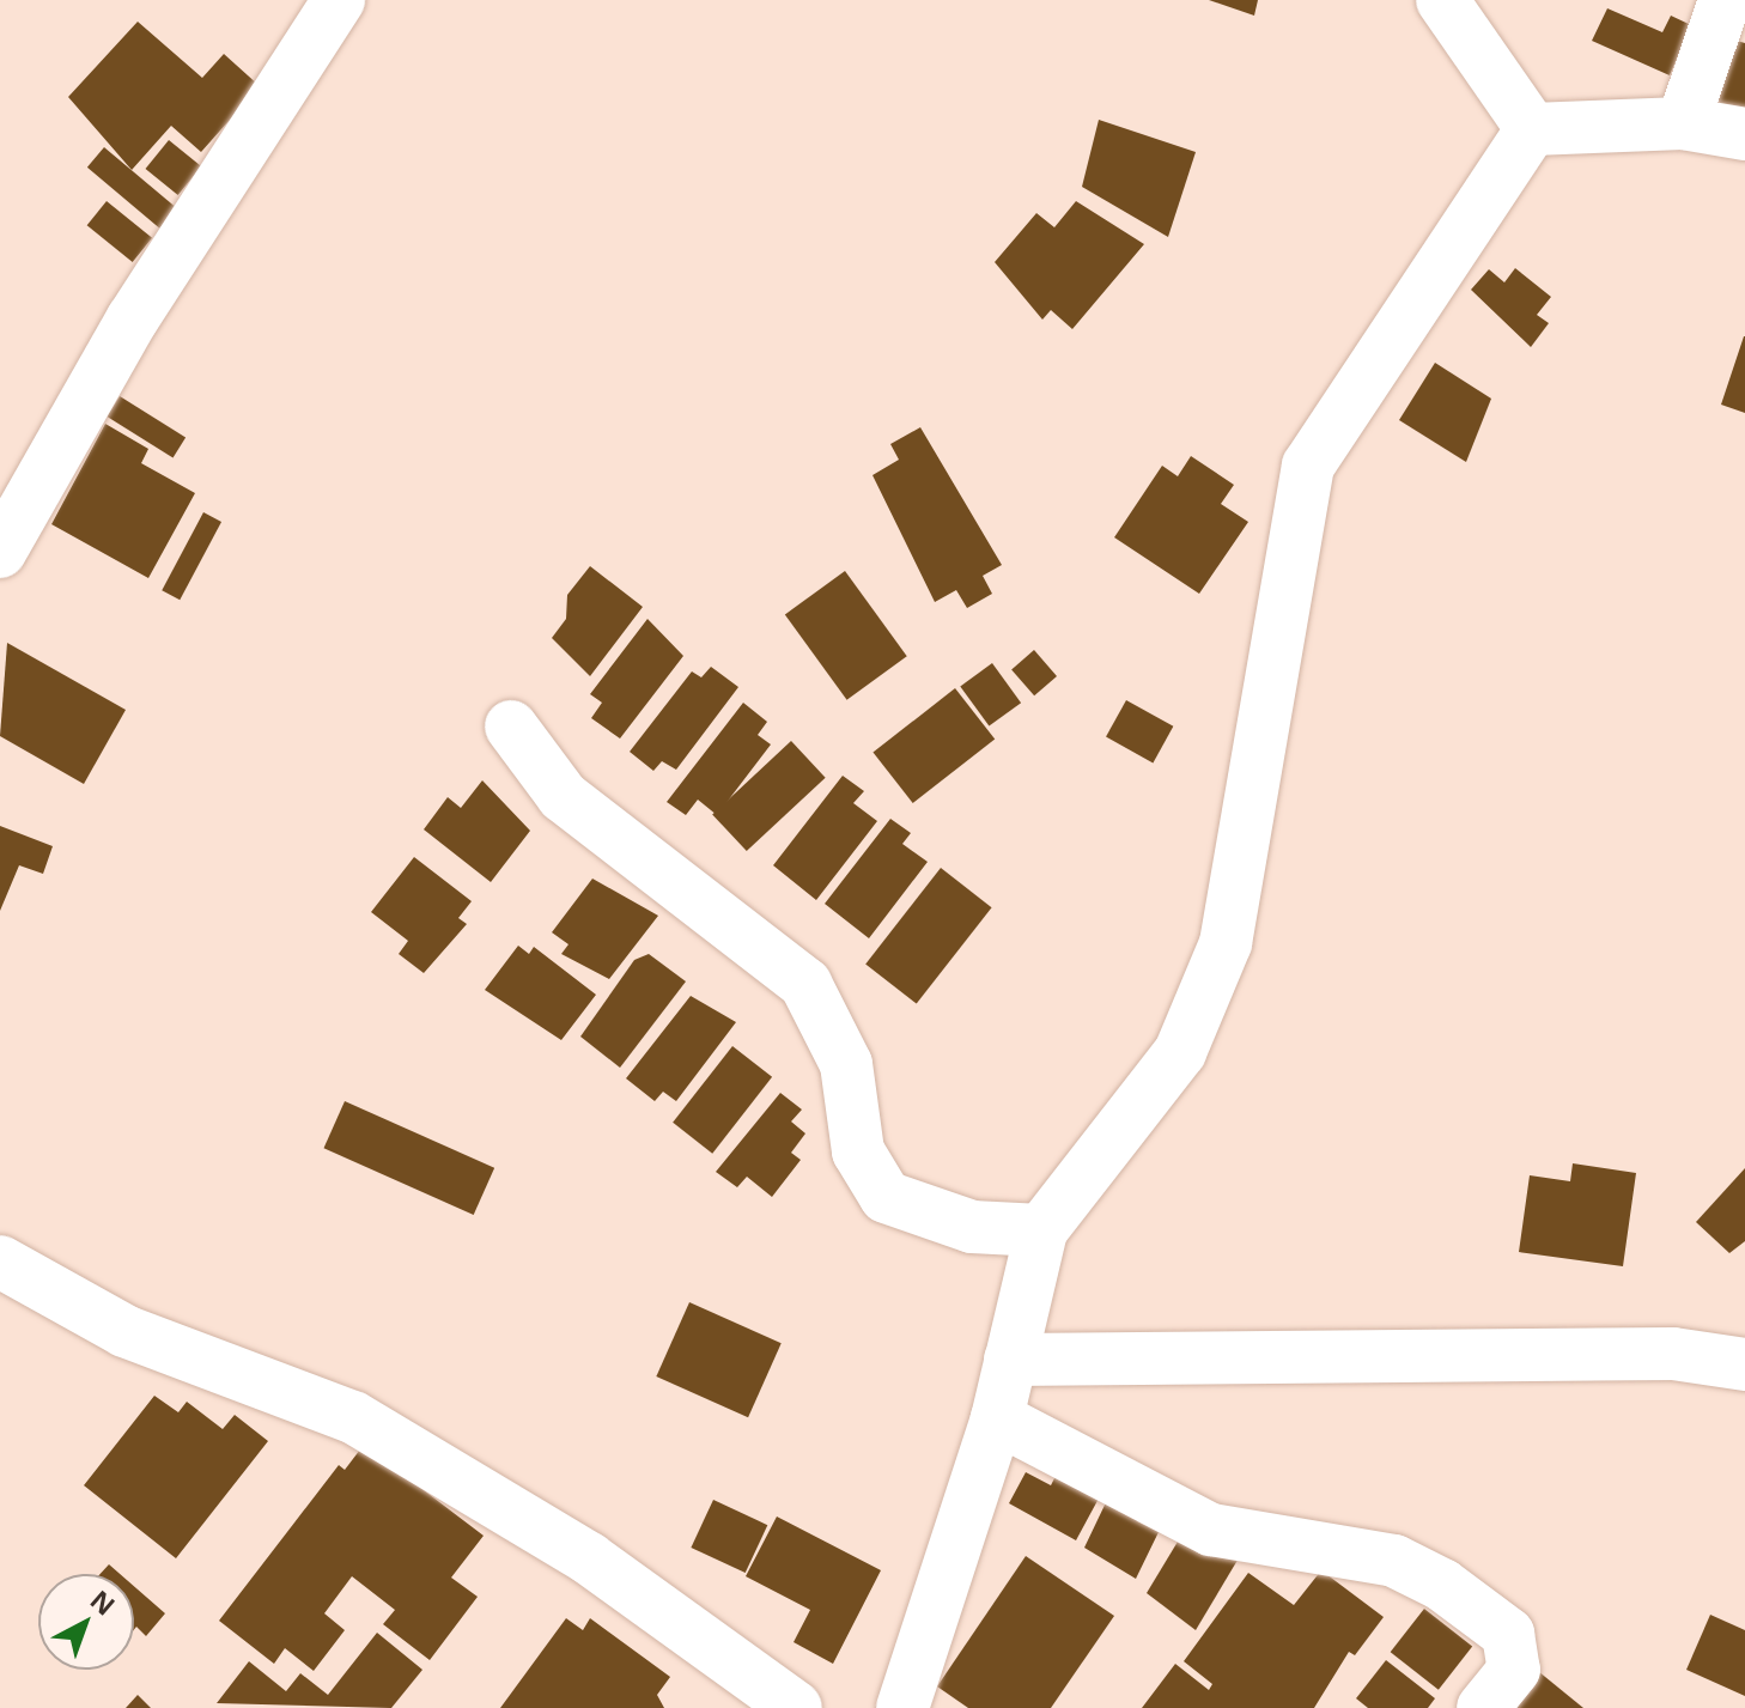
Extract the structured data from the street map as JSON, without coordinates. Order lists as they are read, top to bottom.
{
  "north": "top right"
}
